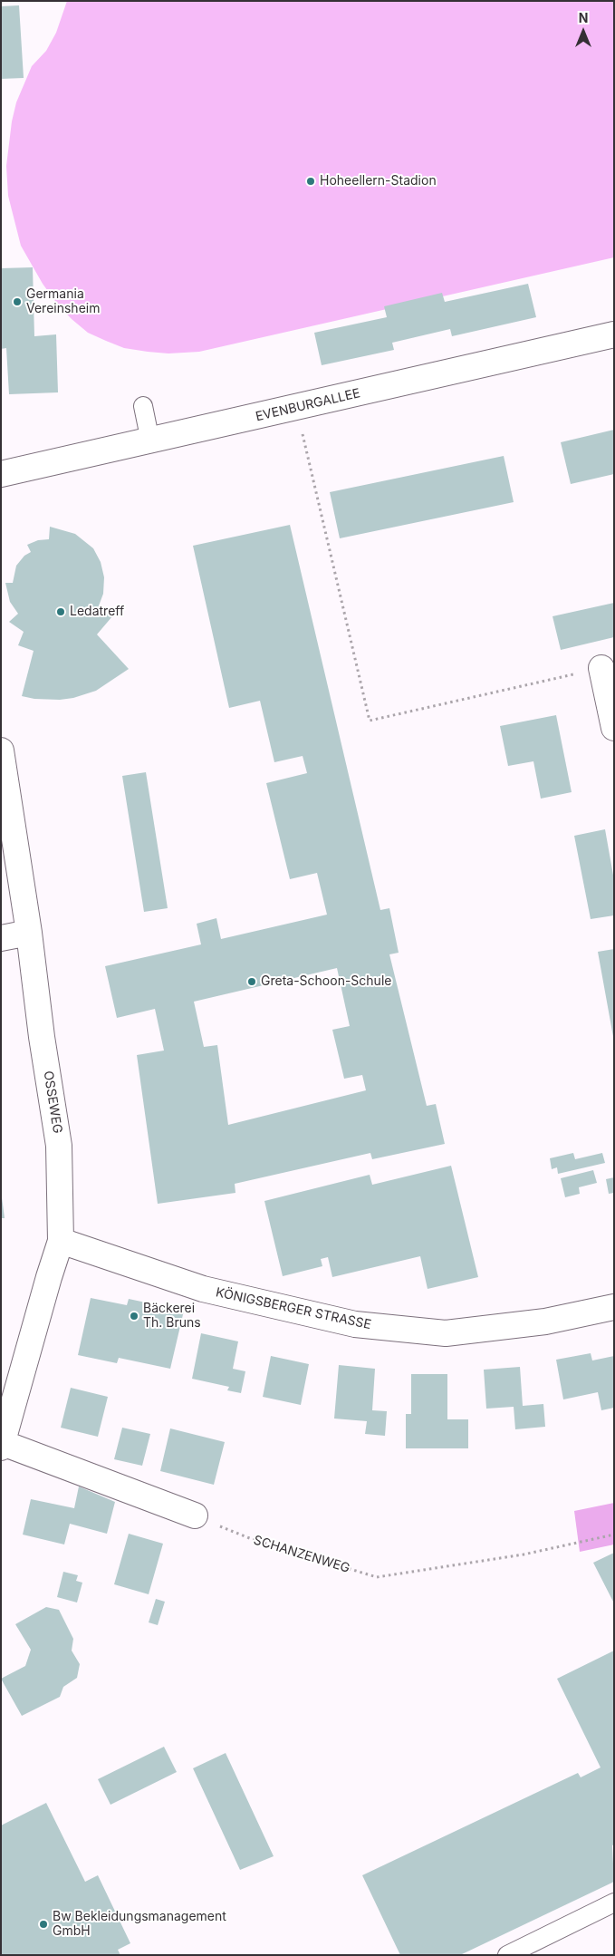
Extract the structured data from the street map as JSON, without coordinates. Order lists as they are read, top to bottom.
{
  "streets": {
    "street": ["EVENBURGALLEE", "OSSEWEG", "KÖNIGSBERGER STRASSE"],
    "path": ["SCHANZENWEG"]
  },
  "crossings": [
    ["OSSEWEG", "KÖNIGSBERGER STRASSE"]
  ],
  "places": [
    "Hoheellern-Stadion",
    "Germania Vereinsheim",
    "Ledatreff",
    "Greta-Schoon-Schule",
    "Bäckerei Th. Bruns",
    "Bw Bekleidungsmanagement GmbH"
  ],
  "north": "top"
}
